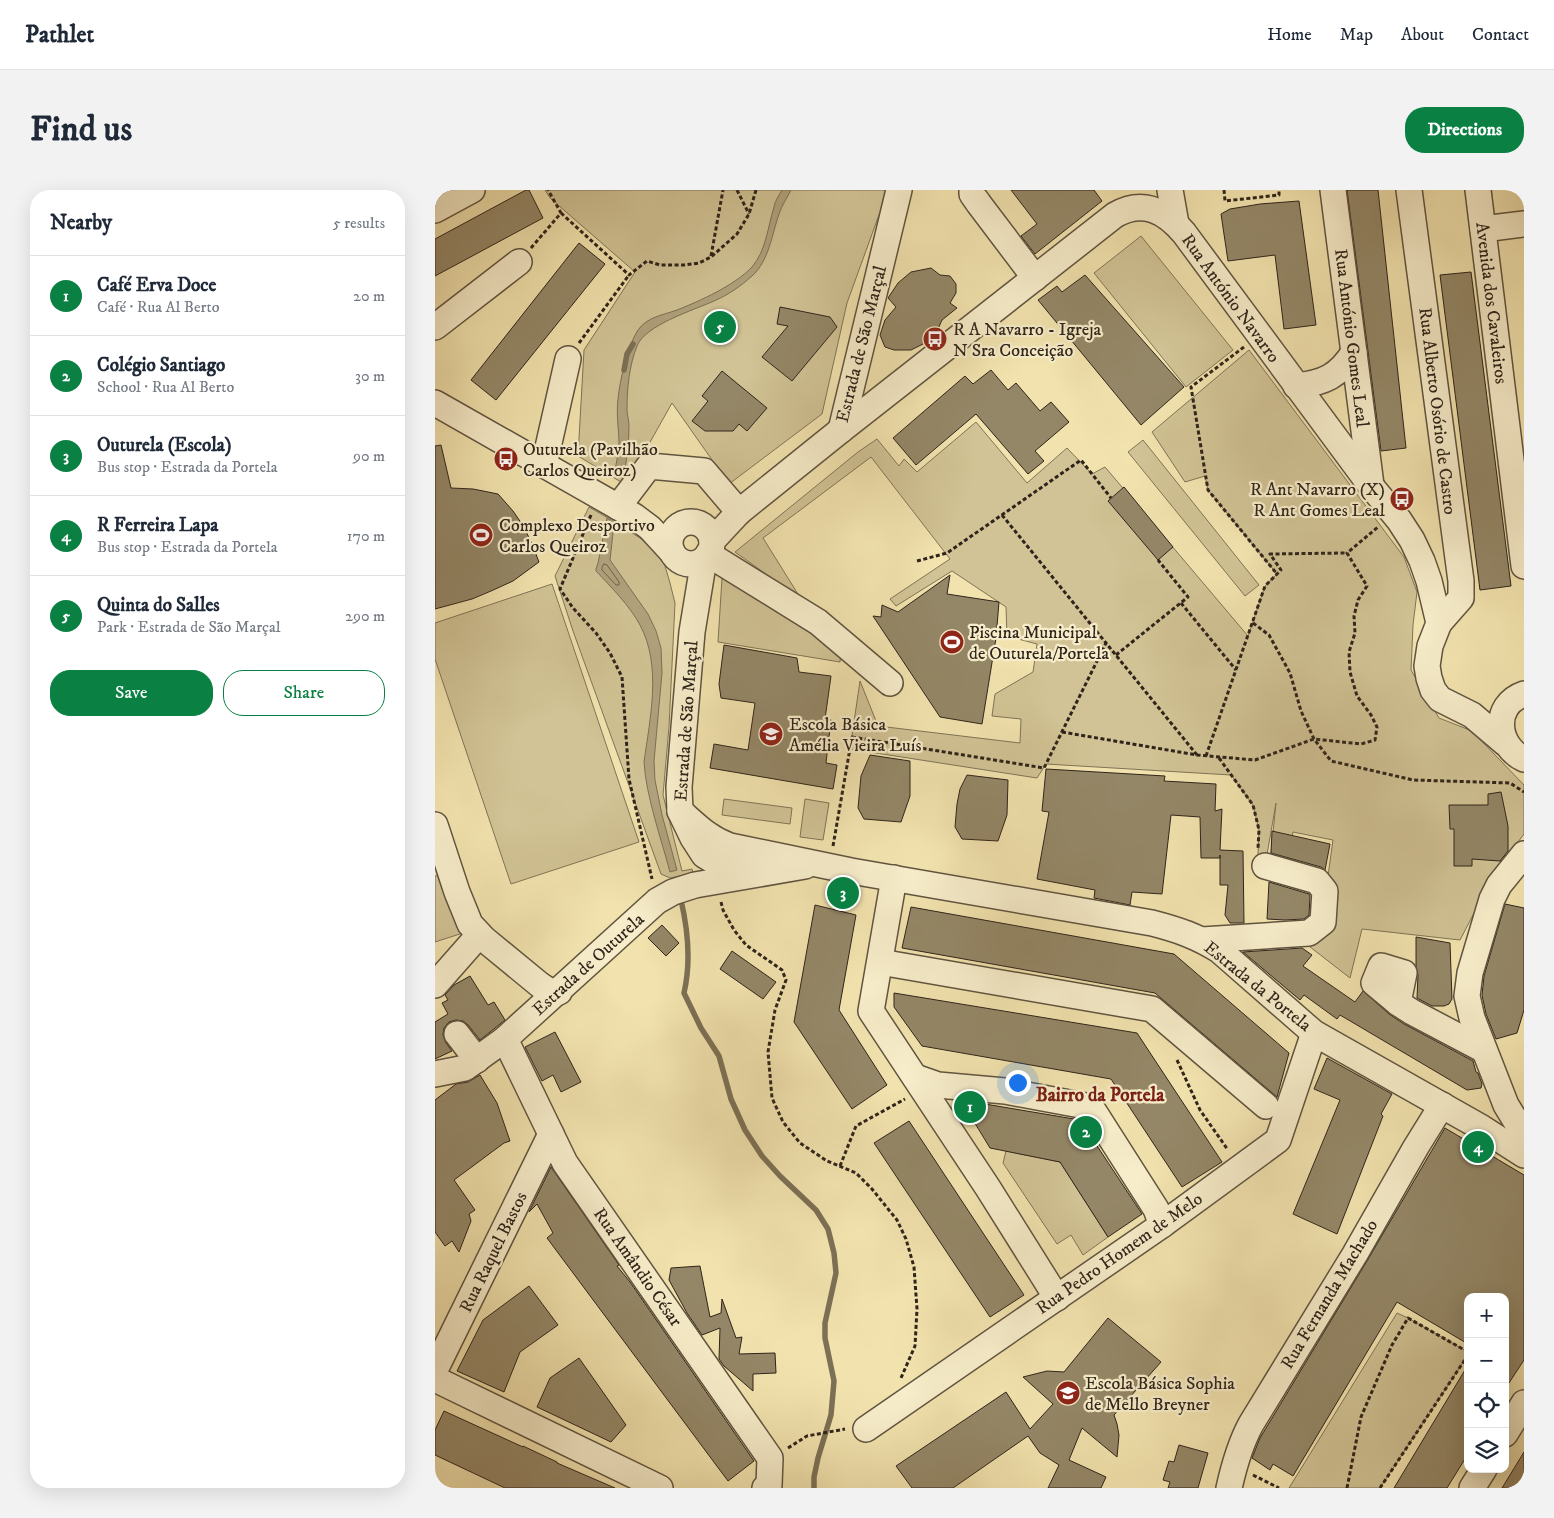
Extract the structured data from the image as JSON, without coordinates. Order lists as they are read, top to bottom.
{
  "streets": {
    "street": [
      "Rua António Navarro",
      "Avenida dos Cavaleiros",
      "Rua António Gomes Leal",
      "Estrada de São Marçal",
      "Rua Alberto Osório de Castro",
      "Estrada de Outurela",
      "Estrada da Portela",
      "Rua Raquel Bastos",
      "Rua Pedro Homem de Melo",
      "Rua Amândio César",
      "Rua Fernanda Machado"
    ]
  },
  "crossings": [
    ["Rua António Navarro", "Rua António Gomes Leal"],
    ["Rua António Navarro", "Estrada de São Marçal"],
    ["Rua António Navarro", "Rua Alberto Osório de Castro"],
    ["Estrada de São Marçal", "Estrada de Outurela"],
    ["Estrada de São Marçal", "Estrada da Portela"],
    ["Estrada de Outurela", "Estrada da Portela"],
    ["Estrada de Outurela", "Rua Amândio César"],
    ["Estrada da Portela", "Rua Pedro Homem de Melo"],
    ["Estrada da Portela", "Rua Fernanda Machado"],
    ["Rua Raquel Bastos", "Rua Amândio César"]
  ],
  "districts": ["Bairro da Portela"],
  "places": {
    "bus stop": ["R A Navarro - Igreja N Sra Conceição", "Outurela (Pavilhão Carlos Queiroz)", "R Ant Navarro (X) R Ant Gomes Leal"],
    "sports": ["Complexo Desportivo Carlos Queiroz", "Piscina Municipal de Outurela/Portela"],
    "school or university": ["Escola Básica Amélia Vieira Luís", "Escola Básica Sophia de Mello Breyner"]
  },
  "page": {
    "header": "Pathlet",
    "nav": [
      "Home",
      "Map",
      "About",
      "Contact"
    ],
    "buttons": [
      "Directions",
      ["Save", "Share"]
    ],
    "title": "Find us",
    "heading": ["Nearby", "5 results"],
    "list": [
      {
        "mark": "1",
        "name": "Café Erva Doce",
        "note": "Café · Rua Al Berto",
        "value": "20 m"
      },
      {
        "mark": "2",
        "name": "Colégio Santiago",
        "note": "School · Rua Al Berto",
        "value": "30 m"
      },
      {
        "mark": "3",
        "name": "Outurela (Escola)",
        "note": "Bus stop · Estrada da Portela",
        "value": "90 m"
      },
      {
        "mark": "4",
        "name": "R Ferreira Lapa",
        "note": "Bus stop · Estrada da Portela",
        "value": "170 m"
      },
      {
        "mark": "5",
        "name": "Quinta do Salles",
        "note": "Park · Estrada de São Marçal",
        "value": "290 m"
      }
    ],
    "pins": [
      "5",
      "3",
      "1",
      "2",
      "4"
    ],
    "map_buttons": ["+", "−"]
  }
}
